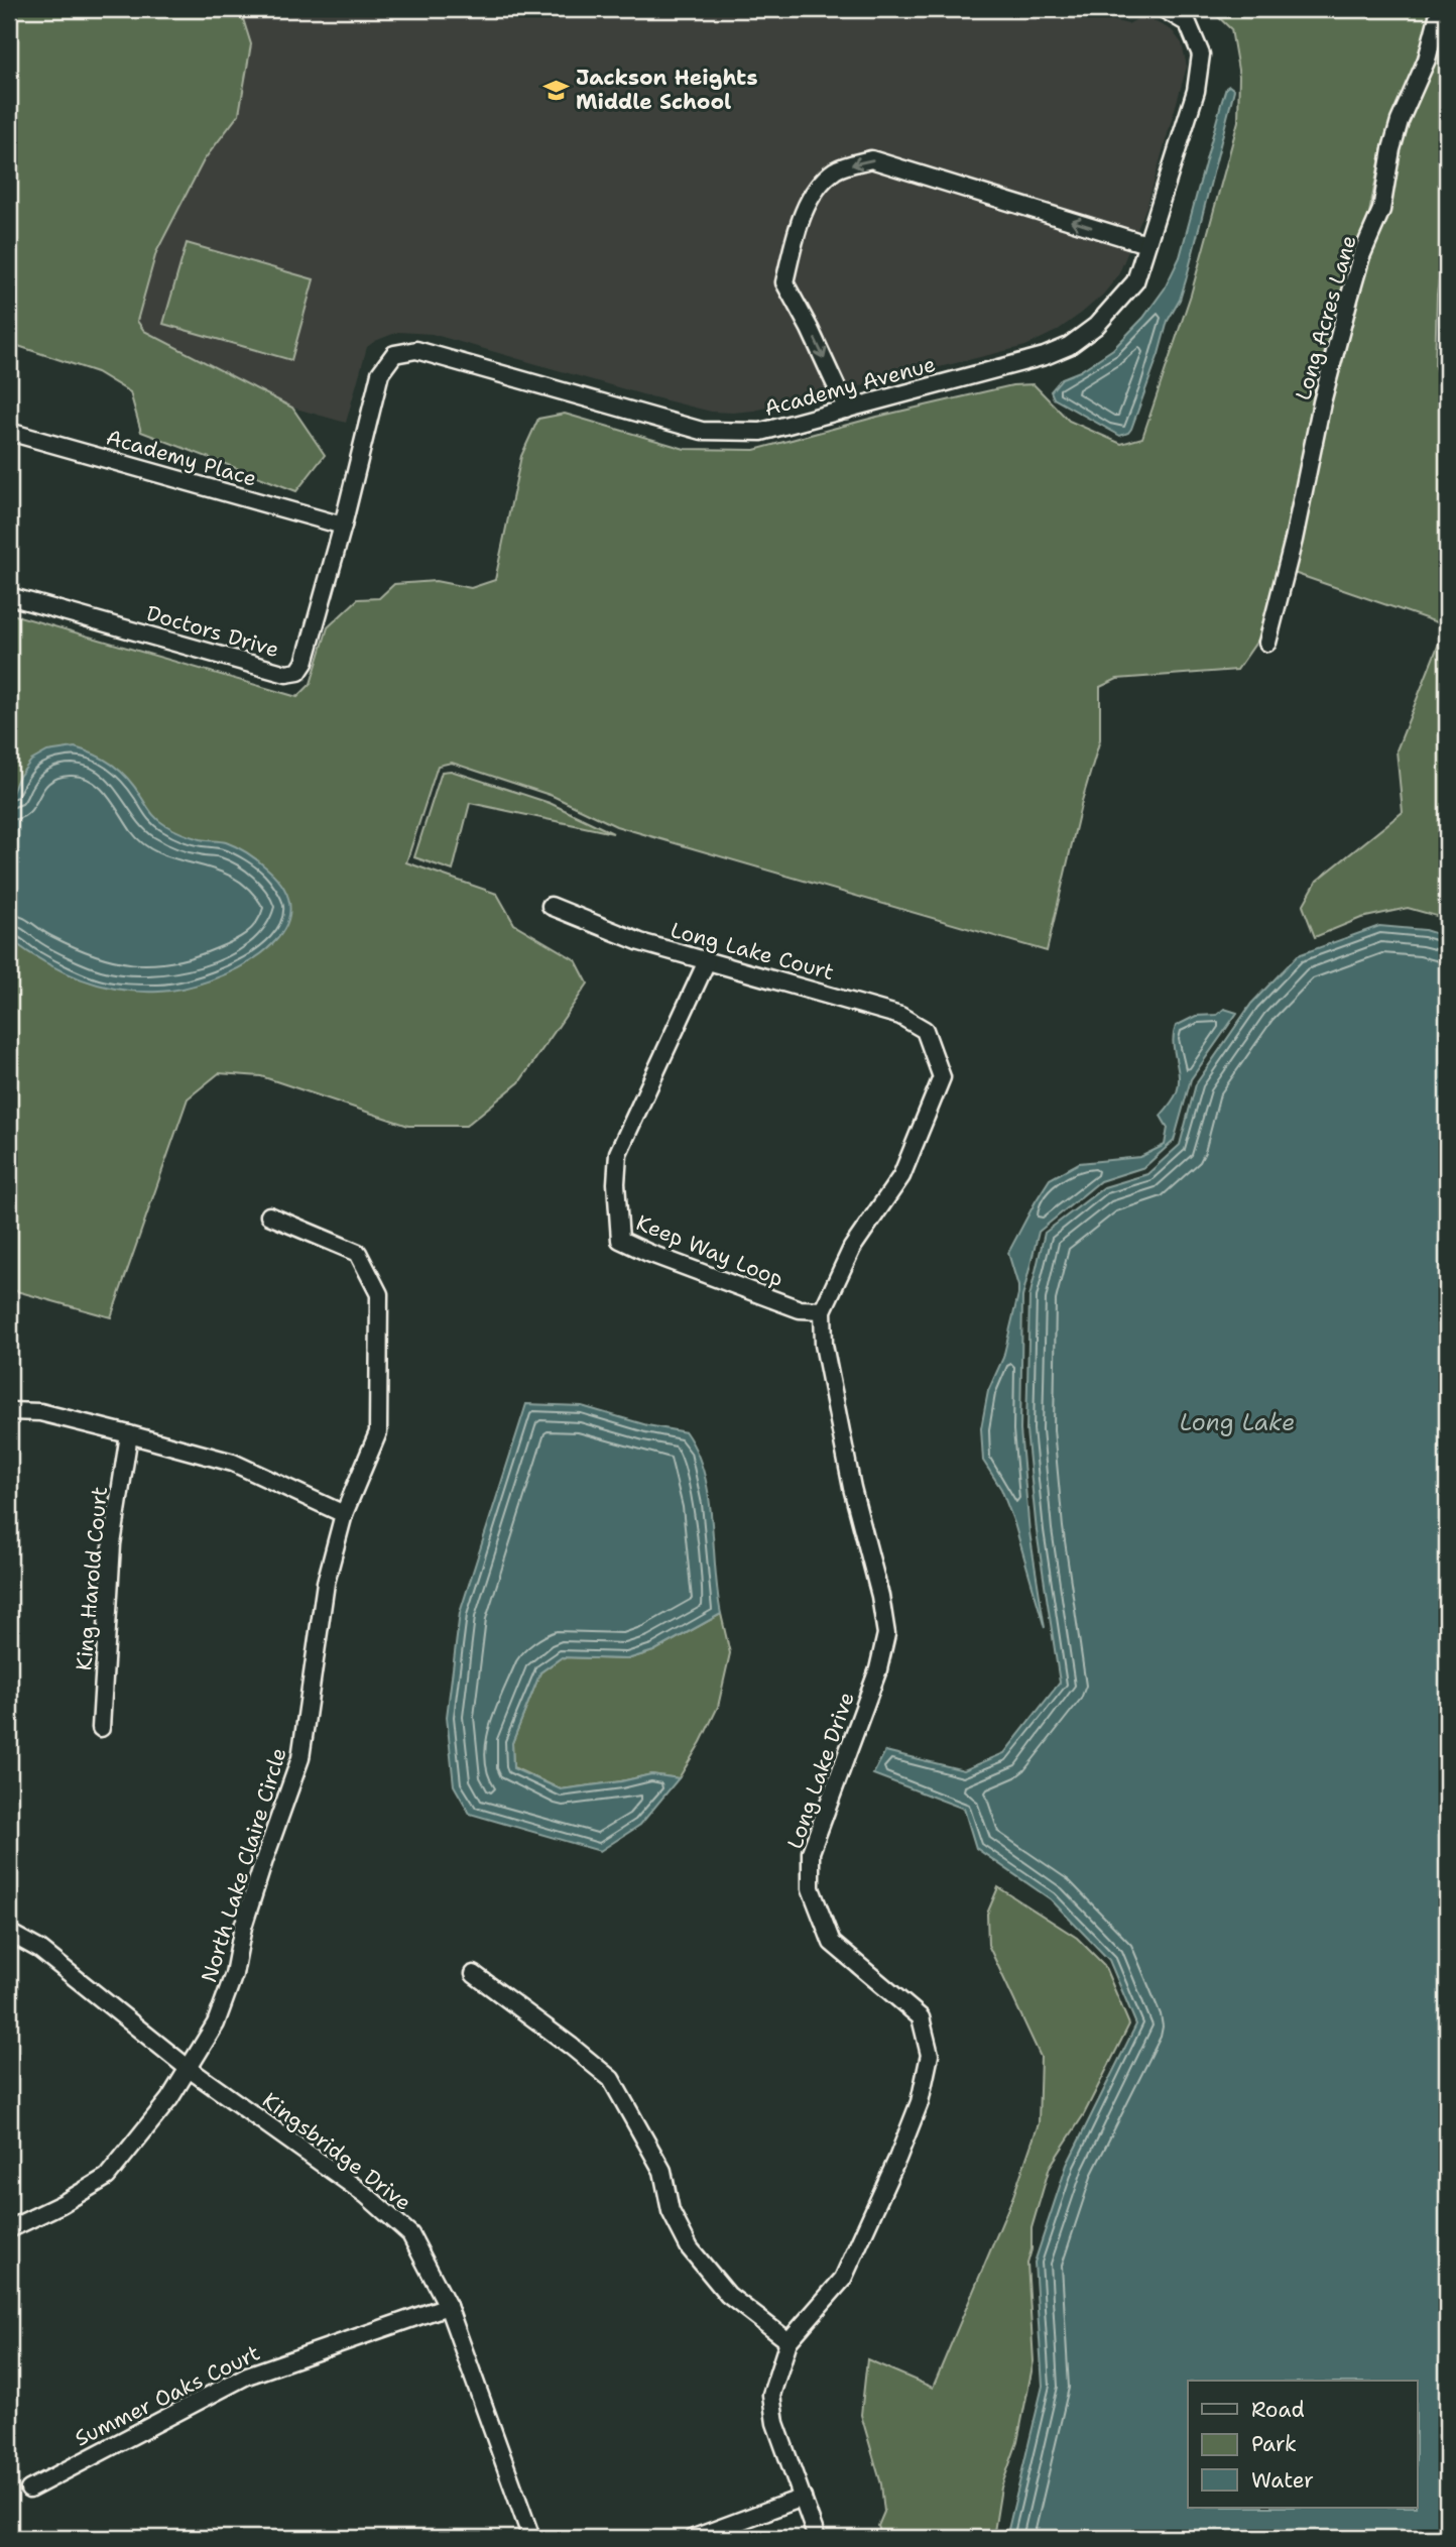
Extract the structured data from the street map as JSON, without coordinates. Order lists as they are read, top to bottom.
{
  "streets": {
    "street": [
      "Long Acres Lane",
      "Academy Avenue",
      "Academy Place",
      "Doctors Drive",
      "Long Lake Court",
      "Keep Way Loop",
      "King Harold Court",
      "Long Lake Drive",
      "North Lake Claire Circle",
      "Kingsbridge Drive",
      "Summer Oaks Court"
    ]
  },
  "crossings": [
    ["Academy Avenue", "Academy Place"],
    ["Academy Avenue", "Doctors Drive"],
    ["Academy Place", "Doctors Drive"],
    ["Long Lake Court", "Keep Way Loop"],
    ["Long Lake Court", "Long Lake Drive"],
    ["Keep Way Loop", "Long Lake Drive"],
    ["North Lake Claire Circle", "Kingsbridge Drive"],
    ["Kingsbridge Drive", "Summer Oaks Court"]
  ],
  "water": ["Long Lake"],
  "places": {
    "school or university": ["Jackson Heights Middle School"]
  },
  "legend": ["Road", "Park", "Water"]
}
